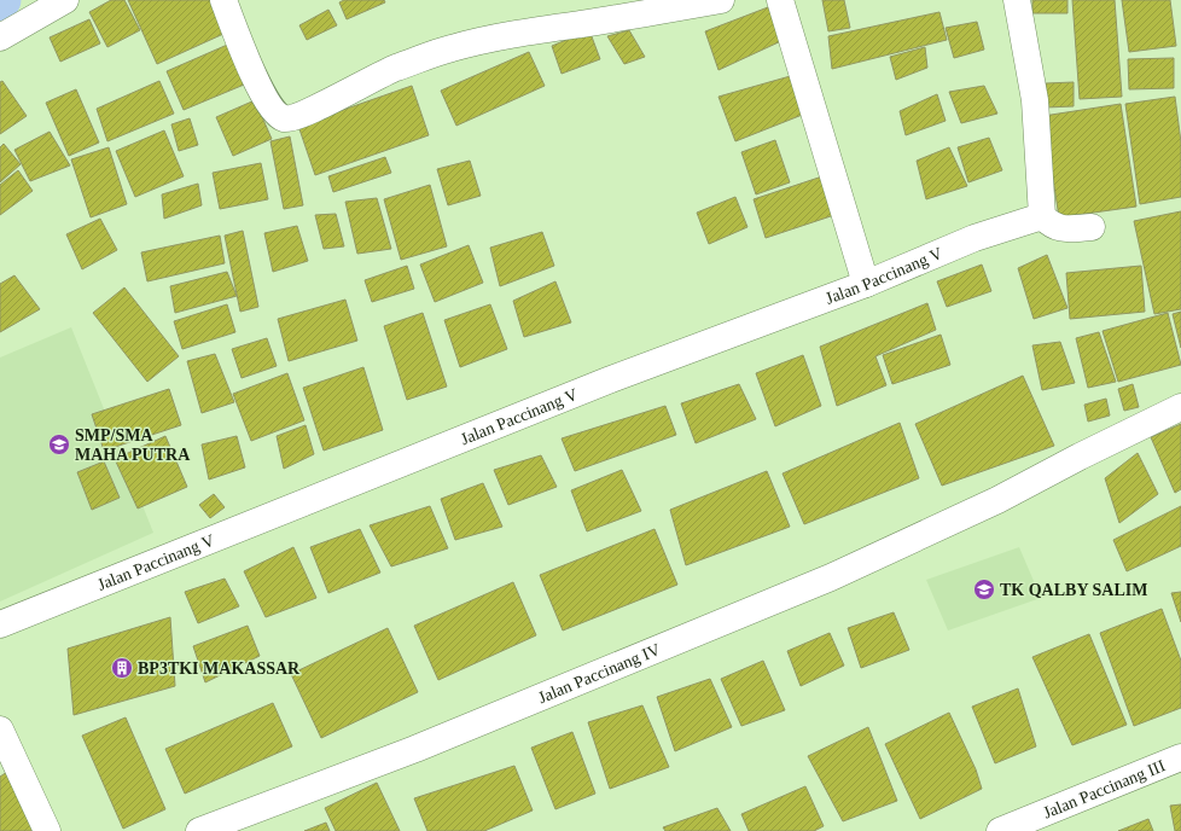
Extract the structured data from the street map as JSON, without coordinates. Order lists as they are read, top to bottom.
{
  "streets": {
    "street": ["Jalan Paccinang V", "Jalan Paccinang IV", "Jalan Paccinang III"]
  },
  "places": {
    "school or university": ["SMP/SMA MAHA PUTRA", "TK QALBY SALIM"],
    "building": ["BP3TKI MAKASSAR"]
  }
}
